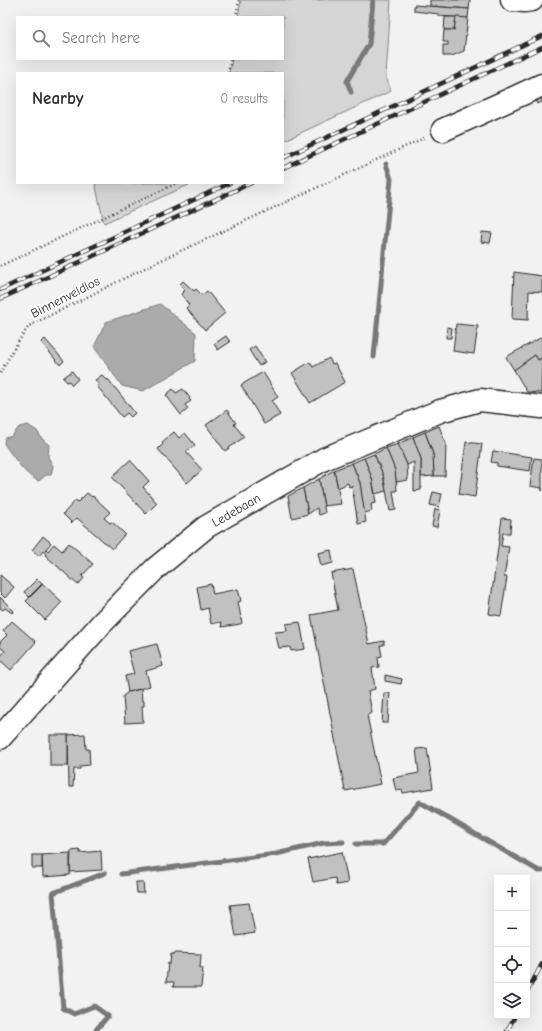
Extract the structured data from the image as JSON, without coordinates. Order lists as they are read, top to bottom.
{
  "streets": {
    "street": ["Ledebaan"],
    "path": ["Binnenveldlos"]
  },
  "page": {
    "search": "Search here",
    "heading": ["Nearby", "0 results"],
    "map_buttons": ["+", "−"]
  }
}
